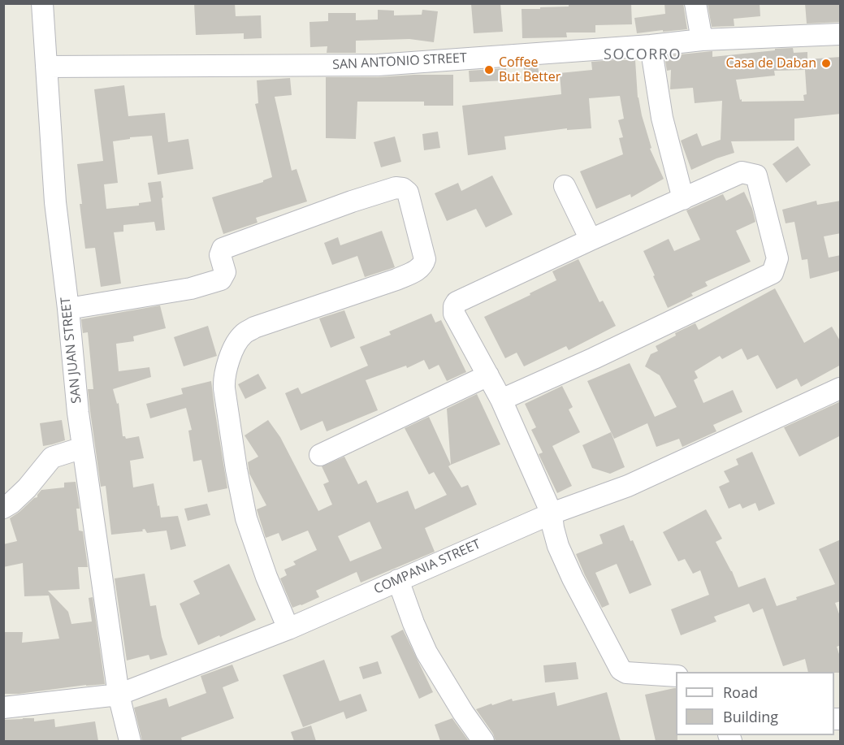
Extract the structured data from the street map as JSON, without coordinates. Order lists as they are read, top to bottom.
{
  "streets": {
    "street": ["SAN ANTONIO STREET", "SAN JUAN STREET", "COMPANIA STREET"]
  },
  "crossings": [
    ["SAN ANTONIO STREET", "SAN JUAN STREET"],
    ["SAN JUAN STREET", "COMPANIA STREET"]
  ],
  "districts": ["SOCORRO"],
  "places": ["Casa de Daban", "Coffee But Better"],
  "legend": ["Road", "Building"]
}
